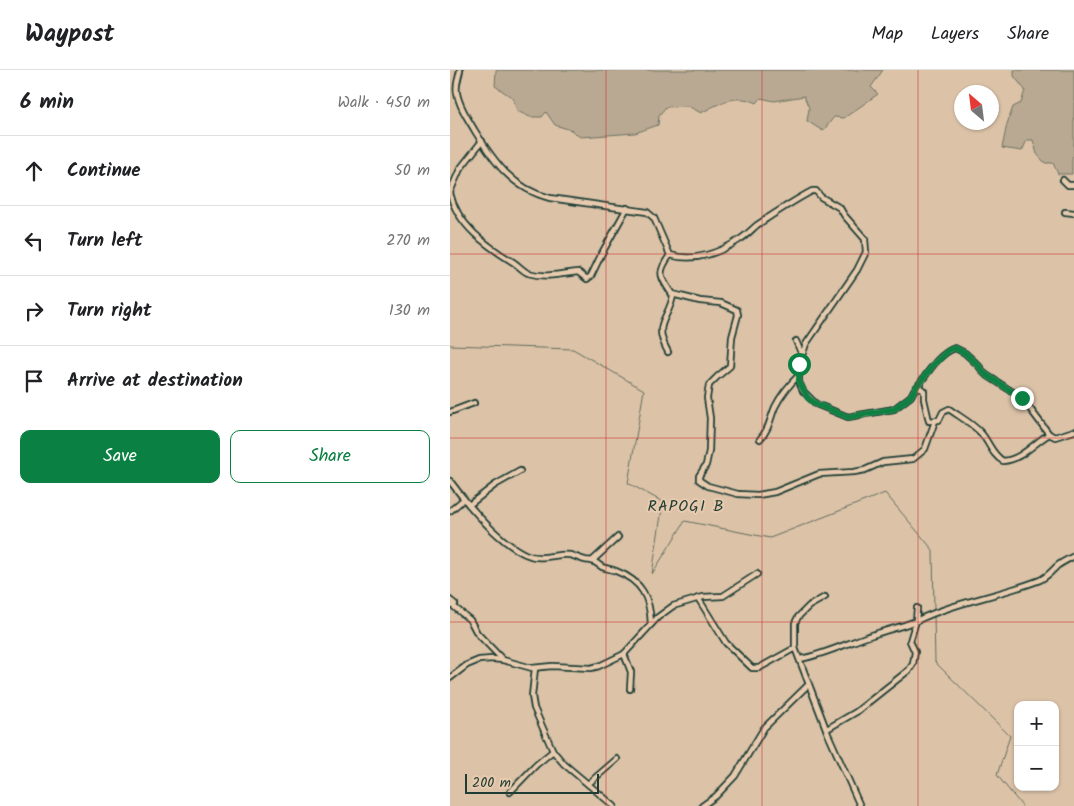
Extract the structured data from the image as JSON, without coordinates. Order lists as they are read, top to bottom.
{
  "districts": ["RAPOGI B"],
  "scale_bar": "200 m",
  "north": "top left",
  "page": {
    "header": "Waypost",
    "nav": ["Map", "Layers", "Share"],
    "heading": ["6 min", "Walk · 450 m"],
    "list": [
      ["Continue", "50 m"],
      ["Turn left", "270 m"],
      ["Turn right", "130 m"],
      "Arrive at destination"
    ],
    "buttons": ["Save", "Share"],
    "map_buttons": ["+", "−"],
    "scale": "200 m"
  }
}
